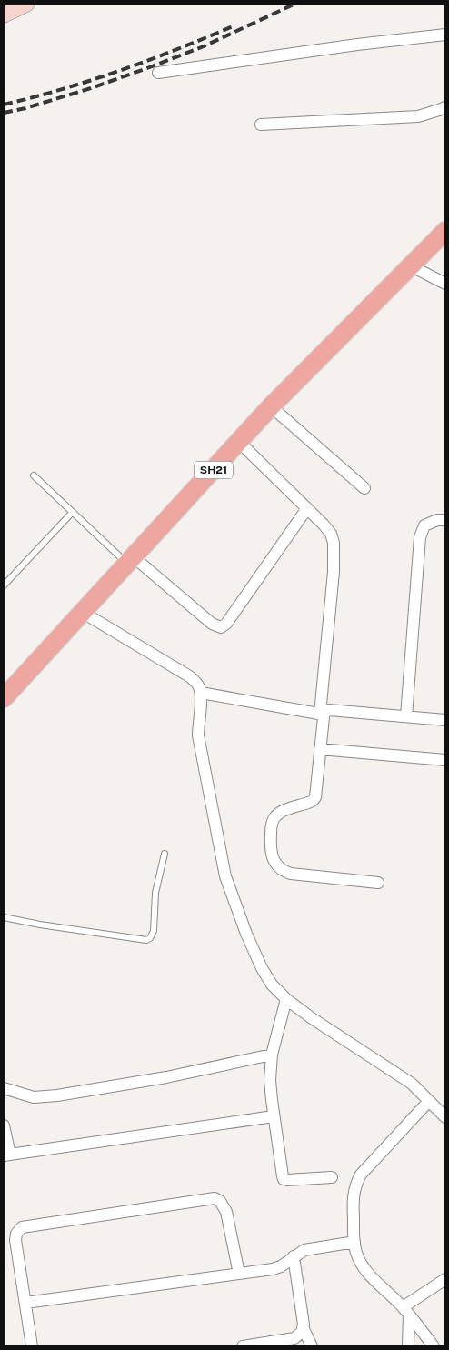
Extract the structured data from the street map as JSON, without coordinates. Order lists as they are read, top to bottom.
{
  "streets": {
    "main road": ["SH21"]
  }
}
